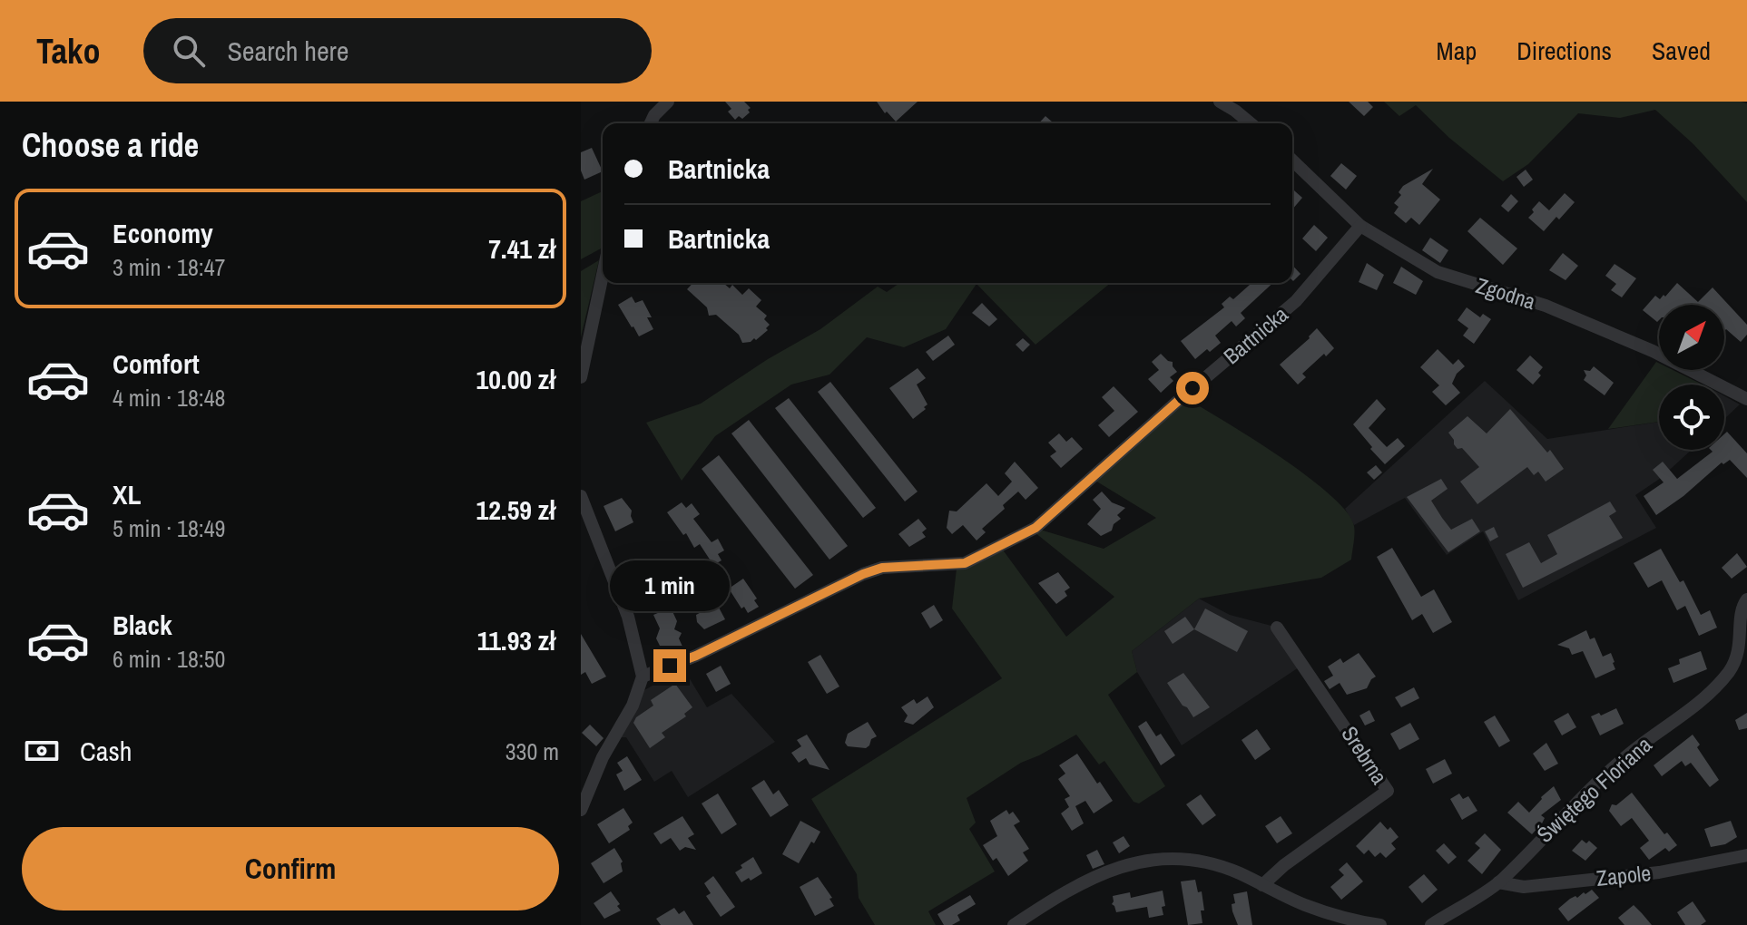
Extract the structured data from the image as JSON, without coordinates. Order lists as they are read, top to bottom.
{
  "streets": {
    "street": [
      "Zgodna",
      "Bartnicka",
      "Srebrna",
      "Świętego Floriana",
      "Zapole"
    ]
  },
  "crossings": [
    ["Zgodna", "Bartnicka"],
    ["Świętego Floriana", "Zapole"]
  ],
  "north": "top right",
  "page": {
    "header": "Tako",
    "search": "Search here",
    "nav": ["Map", "Directions", "Saved"],
    "heading": "Choose a ride",
    "banner": ["Bartnicka", "Bartnicka"],
    "list": [
      {
        "name": "Economy",
        "note": "3 min · 18:47",
        "value": "7.41 zł"
      },
      {
        "name": "Comfort",
        "note": "4 min · 18:48",
        "value": "10.00 zł"
      },
      {
        "name": "XL",
        "note": "5 min · 18:49",
        "value": "12.59 zł"
      },
      {
        "name": "Black",
        "note": "6 min · 18:50",
        "value": "11.93 zł"
      }
    ],
    "bubble": "1 min",
    "pay": ["Cash", "330 m"],
    "buttons": "Confirm"
  }
}
